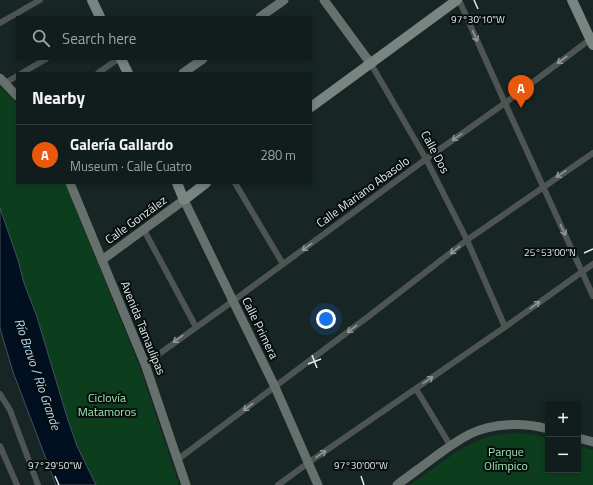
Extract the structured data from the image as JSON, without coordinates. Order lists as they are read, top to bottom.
{
  "streets": {
    "main road": [
      "Calle Dos",
      "Calle González",
      "Avenida Tamaulipas",
      "Calle Primera"
    ],
    "street": ["Calle Mariano Abasolo"]
  },
  "crossings": [
    ["Calle Dos", "Calle Mariano Abasolo"],
    ["Calle Mariano Abasolo", "Avenida Tamaulipas"],
    ["Calle Mariano Abasolo", "Calle Primera"],
    ["Calle González", "Avenida Tamaulipas"],
    ["Calle González", "Calle Primera"]
  ],
  "one_way": ["Calle Mariano Abasolo"],
  "water": ["Río Bravo / Rio Grande"],
  "parks": ["Ciclovía Matamoros", "Parque Olímpico"],
  "page": {
    "search": "Search here",
    "heading": "Nearby",
    "pins": "A",
    "list": [
      {
        "mark": "A",
        "name": "Galería Gallardo",
        "note": "Museum · Calle Cuatro",
        "value": "280 m"
      }
    ],
    "map_buttons": ["+", "−"]
  },
  "coordinates": [
    "97°30'10\"W",
    "25°53'00\"N",
    "97°29'50\"W",
    "97°30'00\"W"
  ]
}
